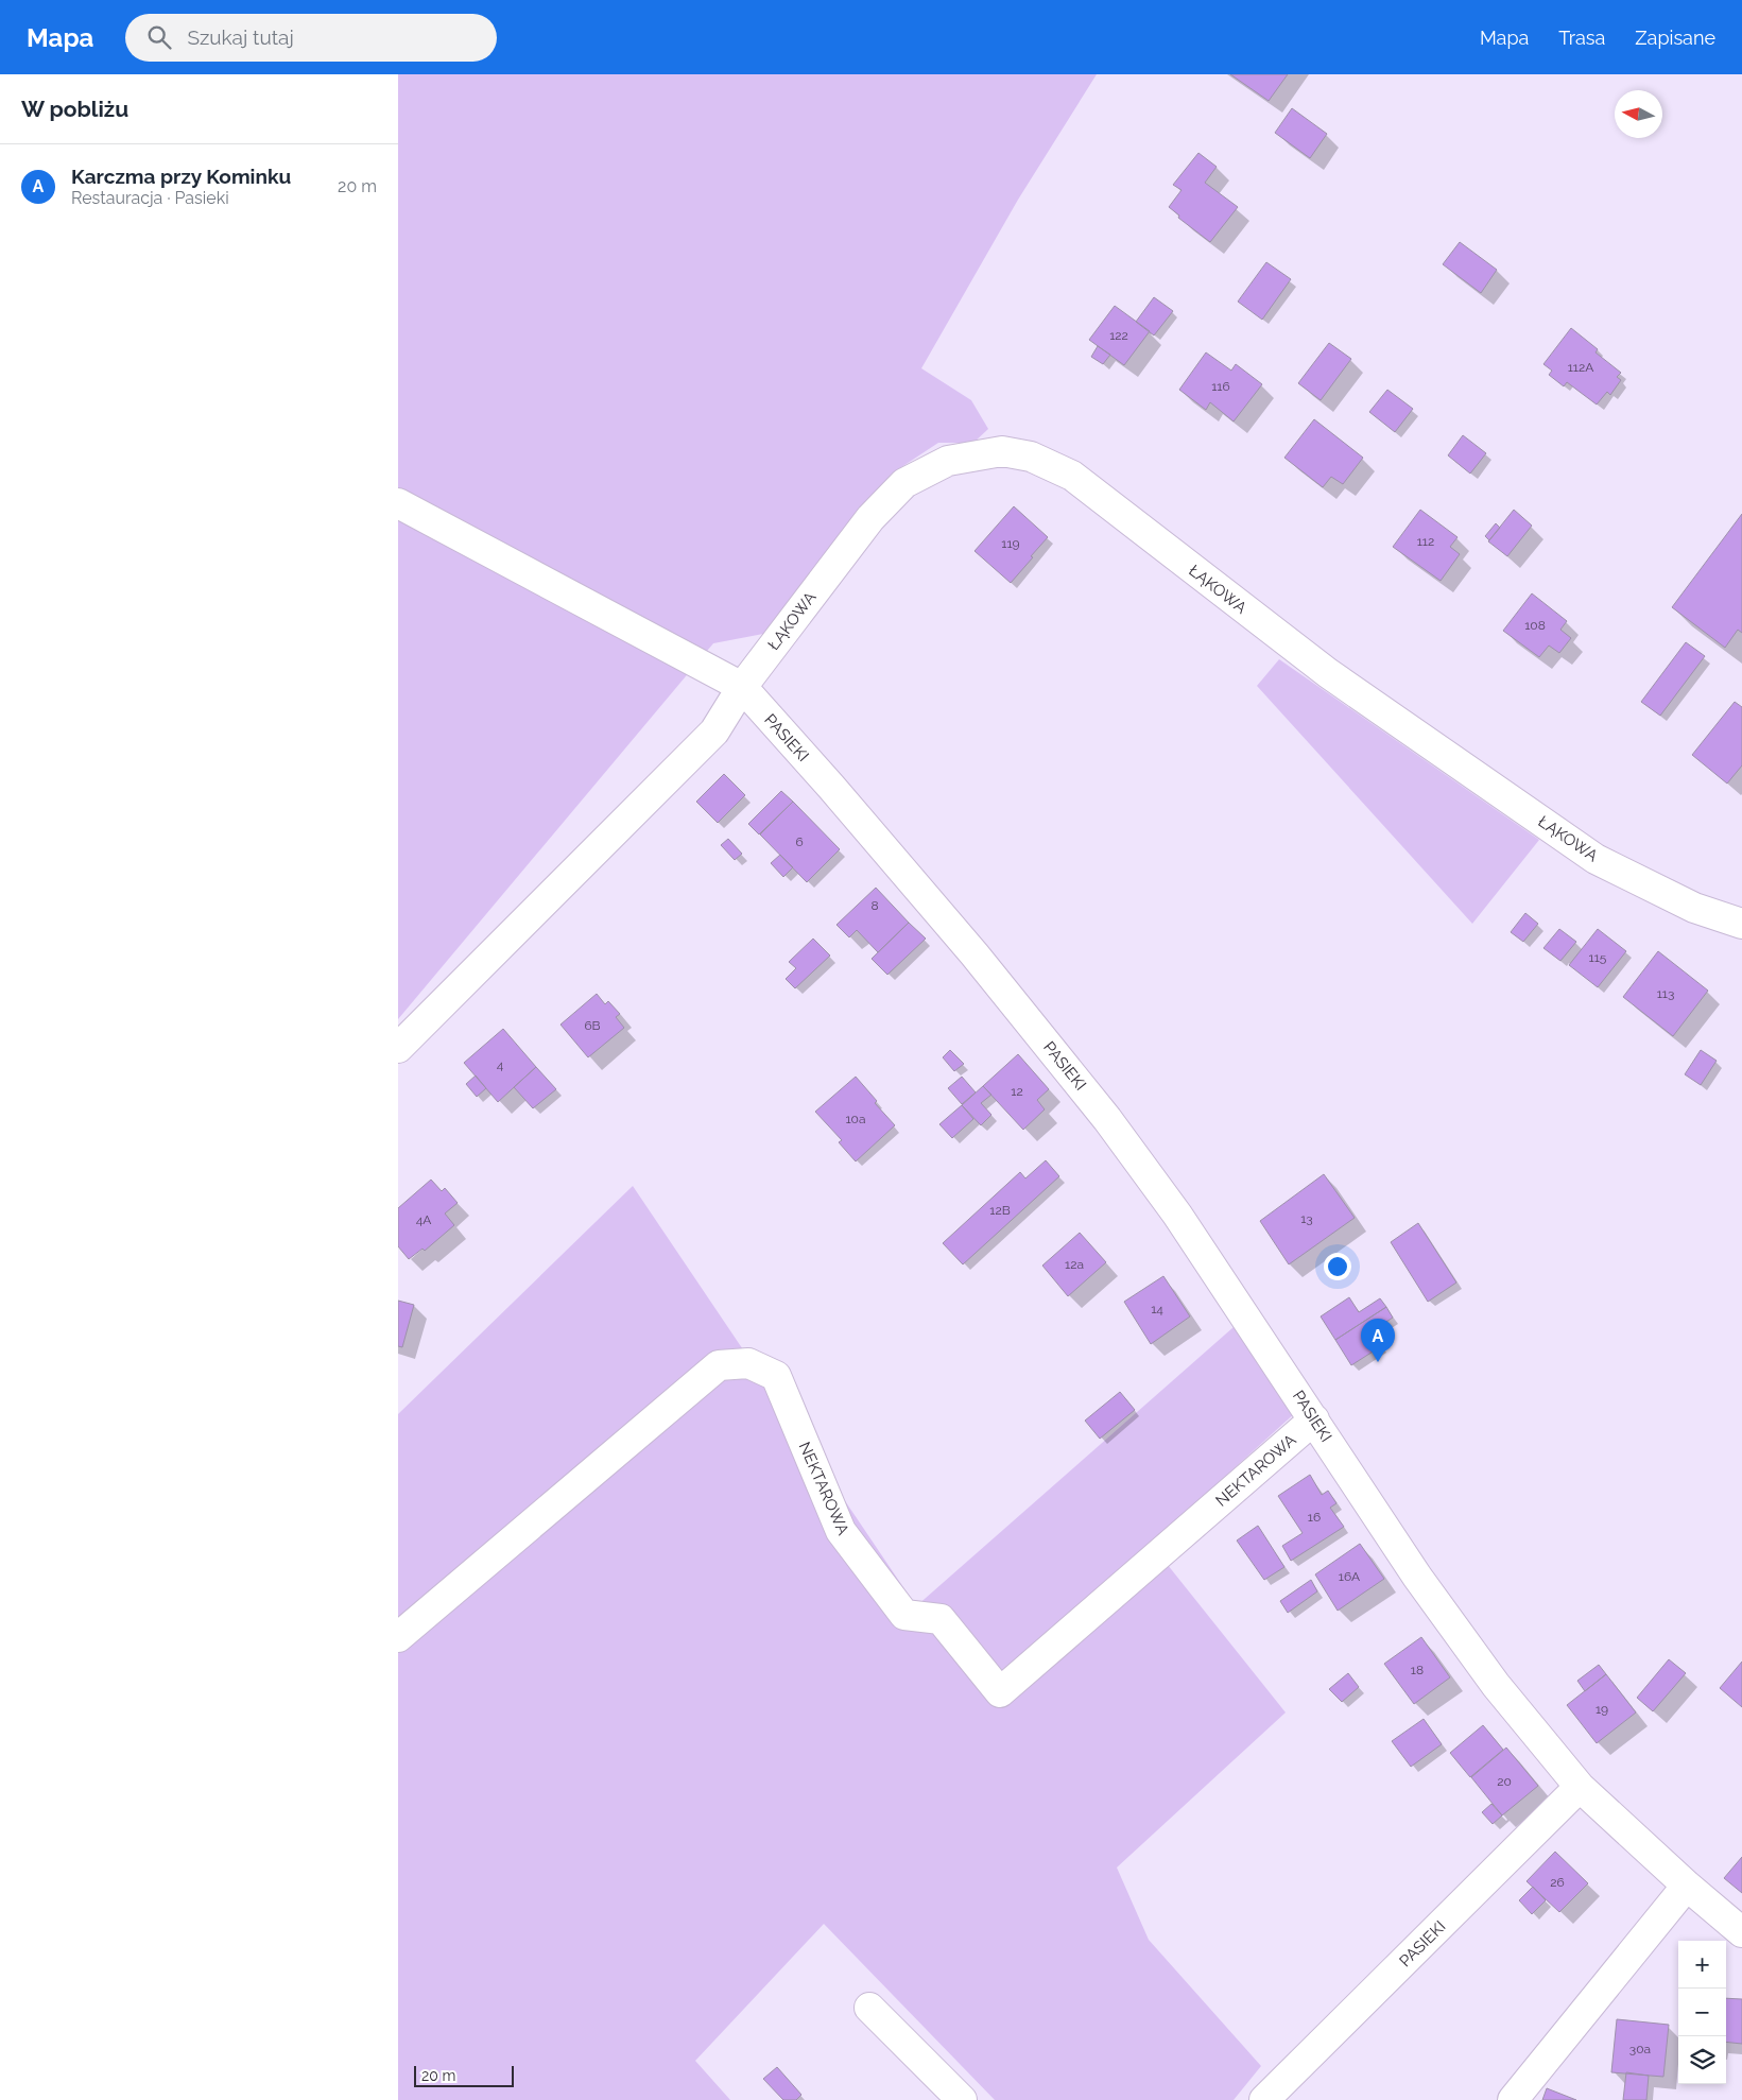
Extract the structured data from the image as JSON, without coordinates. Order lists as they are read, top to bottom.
{
  "streets": {
    "street": ["ŁĄKOWA", "PASIEKI", "NEKTAROWA"]
  },
  "crossings": [
    ["ŁĄKOWA", "PASIEKI"],
    ["PASIEKI", "NEKTAROWA"]
  ],
  "house_numbers": [
    "122",
    "112A",
    "116",
    "112",
    "119",
    "108",
    "6",
    "8",
    "115",
    "113",
    "6B",
    "4",
    "12",
    "10a",
    "12B",
    "13",
    "4A",
    "12a",
    "14",
    "16",
    "16A",
    "18",
    "19",
    "20",
    "26",
    "30a"
  ],
  "scale_bar": "20 m",
  "north": "left",
  "page": {
    "header": "Mapa",
    "search": "Szukaj tutaj",
    "nav": ["Mapa", "Trasa", "Zapisane"],
    "heading": "W pobliżu",
    "list": [
      {
        "mark": "A",
        "name": "Karczma przy Kominku",
        "note": "Restauracja · Pasieki",
        "value": "20 m"
      }
    ],
    "pins": "A",
    "map_buttons": ["+", "−"],
    "scale": "20 m"
  }
}
